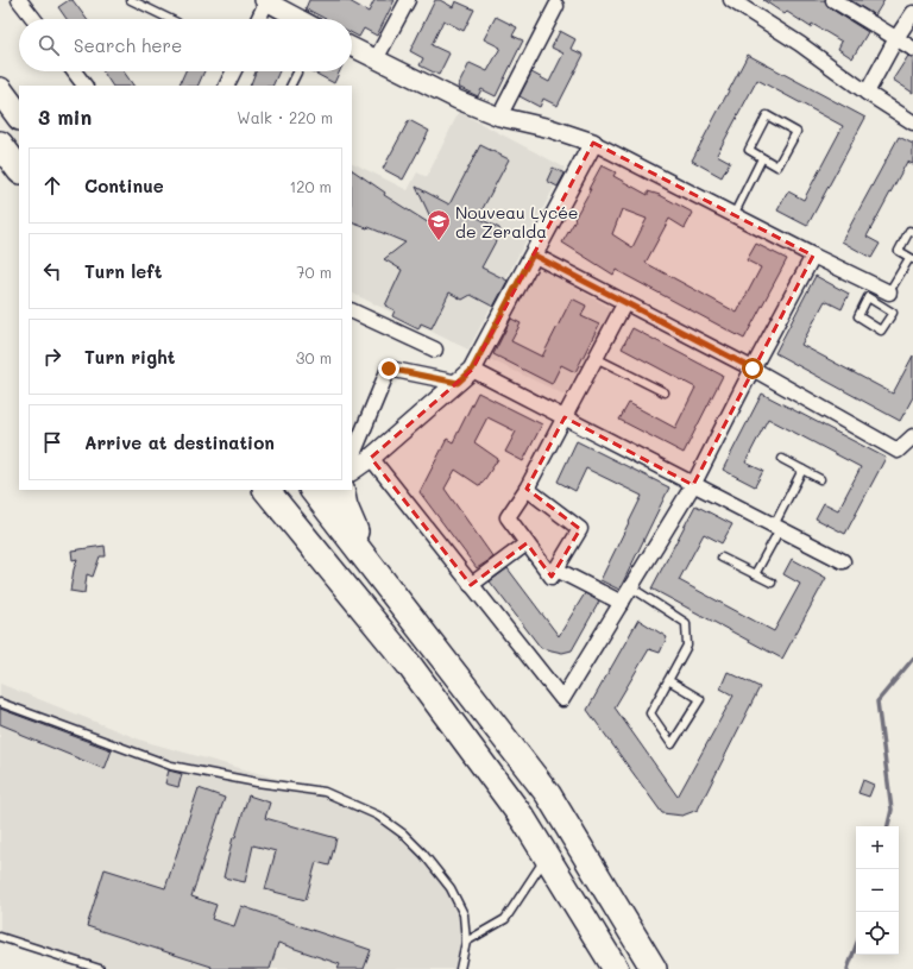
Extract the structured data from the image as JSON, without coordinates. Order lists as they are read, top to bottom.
{
  "places": {
    "school or university": ["Nouveau Lycée de Zeralda"]
  },
  "page": {
    "search": "Search here",
    "heading": ["3 min", "Walk · 220 m"],
    "list": [
      ["Continue", "120 m"],
      ["Turn left", "70 m"],
      ["Turn right", "30 m"],
      "Arrive at destination"
    ],
    "map_buttons": ["+", "−"]
  }
}
